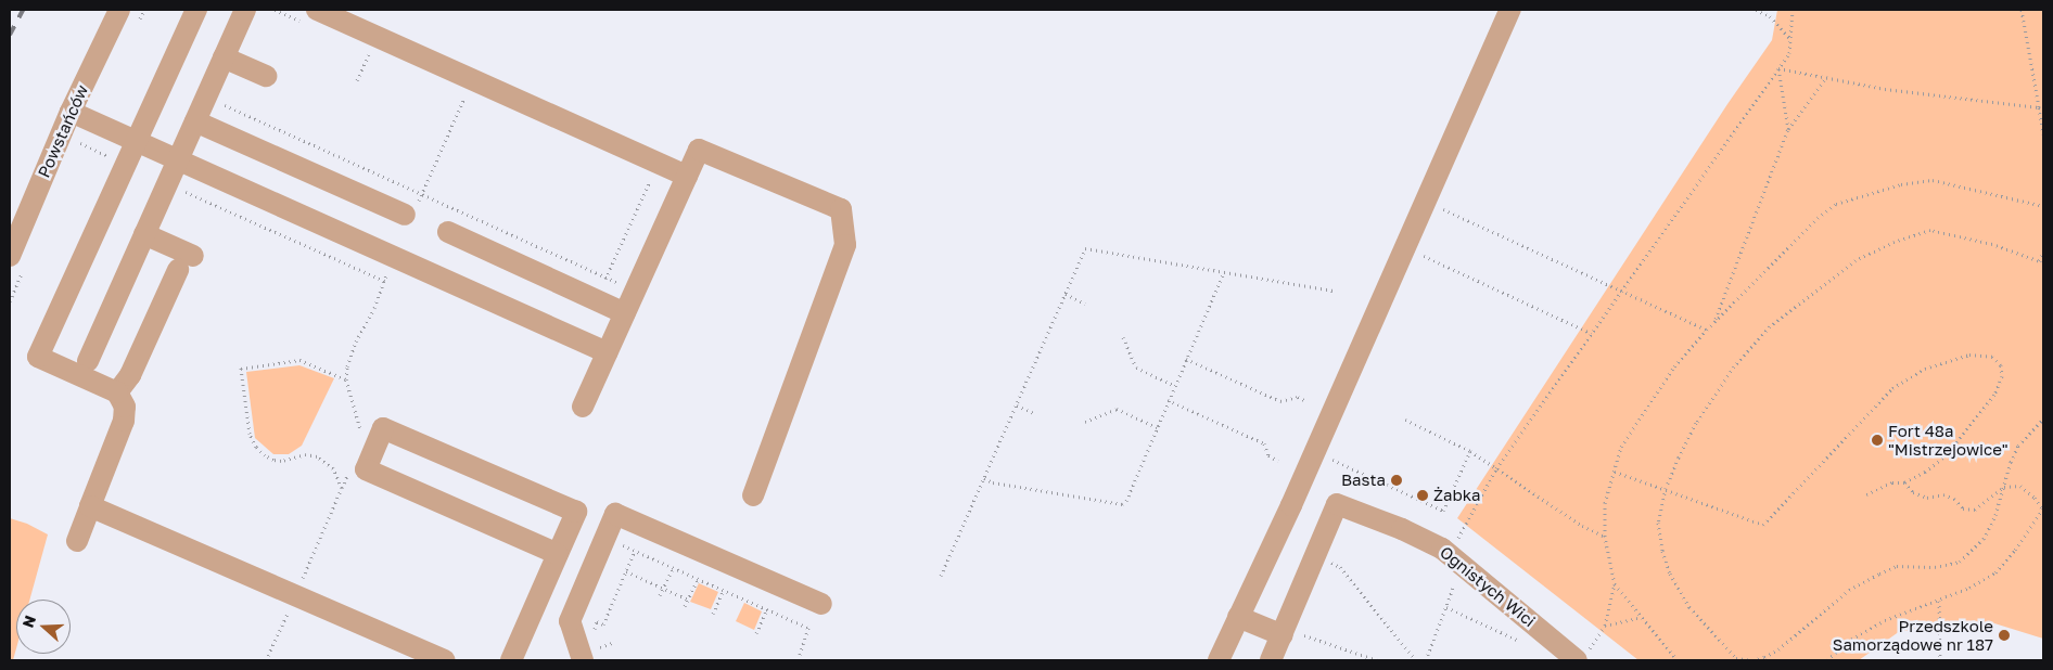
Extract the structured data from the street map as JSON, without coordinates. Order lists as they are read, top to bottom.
{
  "streets": {
    "street": ["Powstańców", "Ognistych Wici"]
  },
  "places": [
    "Fort 48a \"Mistrzejowice\"",
    "Basta",
    "Żabka",
    "Przedszkole Samorządowe nr 187"
  ],
  "north": "left"
}
